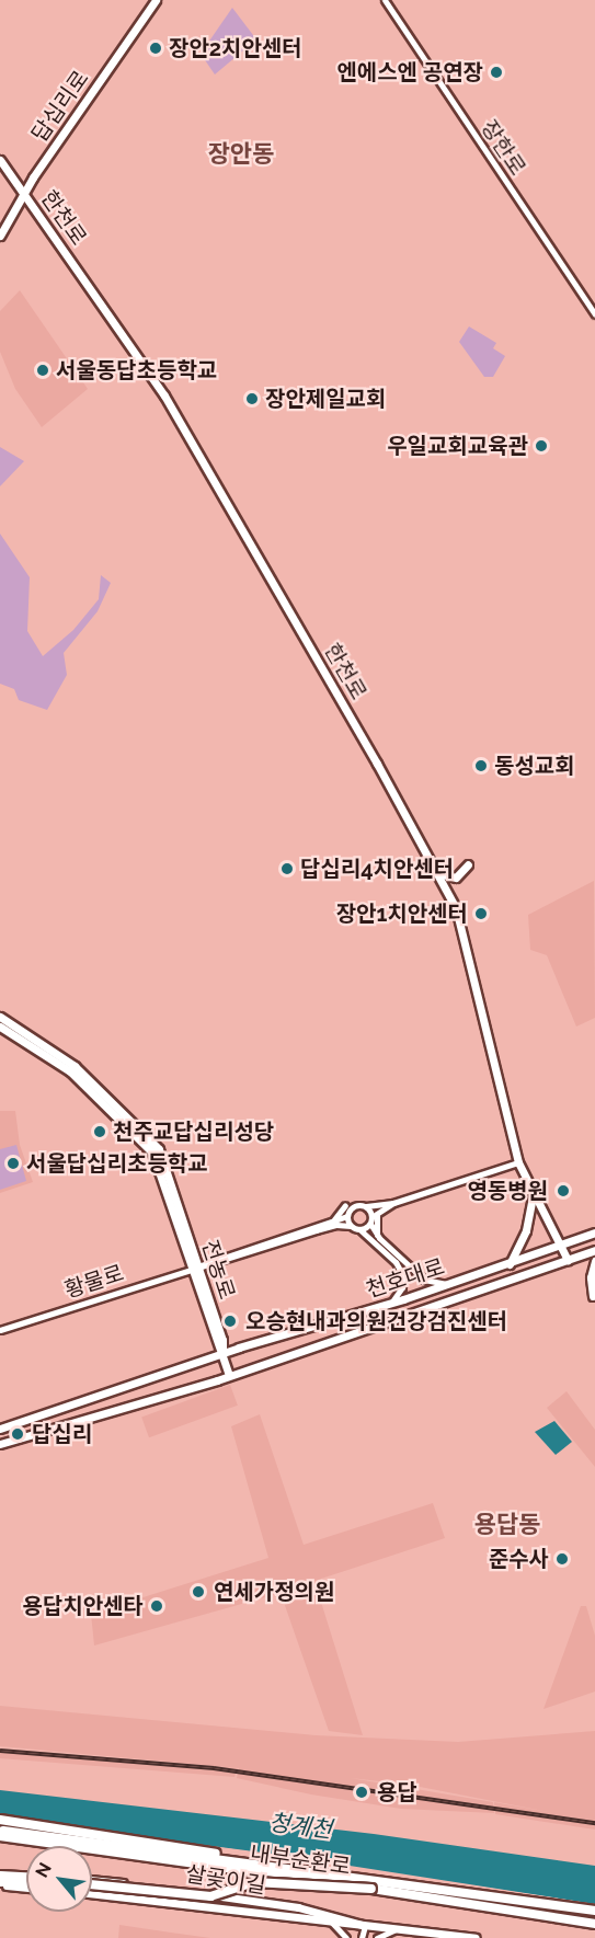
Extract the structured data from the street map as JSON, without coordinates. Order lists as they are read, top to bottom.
{
  "streets": {
    "highway": ["내부순환로"],
    "main road": [
      "답십리로",
      "한천로",
      "전농로",
      "천호대로",
      "살곶이길"
    ],
    "street": ["장한로", "황물로"]
  },
  "crossings": [
    ["답십리로", "한천로"],
    ["한천로", "천호대로"],
    ["전농로", "천호대로"],
    ["전농로", "황물로"]
  ],
  "districts": ["장안동", "용답동"],
  "water": ["청계천"],
  "places": [
    "장안2치안센터",
    "엔에스엔 공연장",
    "서울동답초등학교",
    "장안제일교회",
    "우일교회교육관",
    "동성교회",
    "답십리4치안센터",
    "장안1치안센터",
    "천주교답십리성당",
    "서울답십리초등학교",
    "영동병원",
    "오승현내과의원건강검진센터",
    "답십리",
    "준수사",
    "연세가정의원",
    "용답치안센타",
    "용답"
  ],
  "north": "top left"
}
